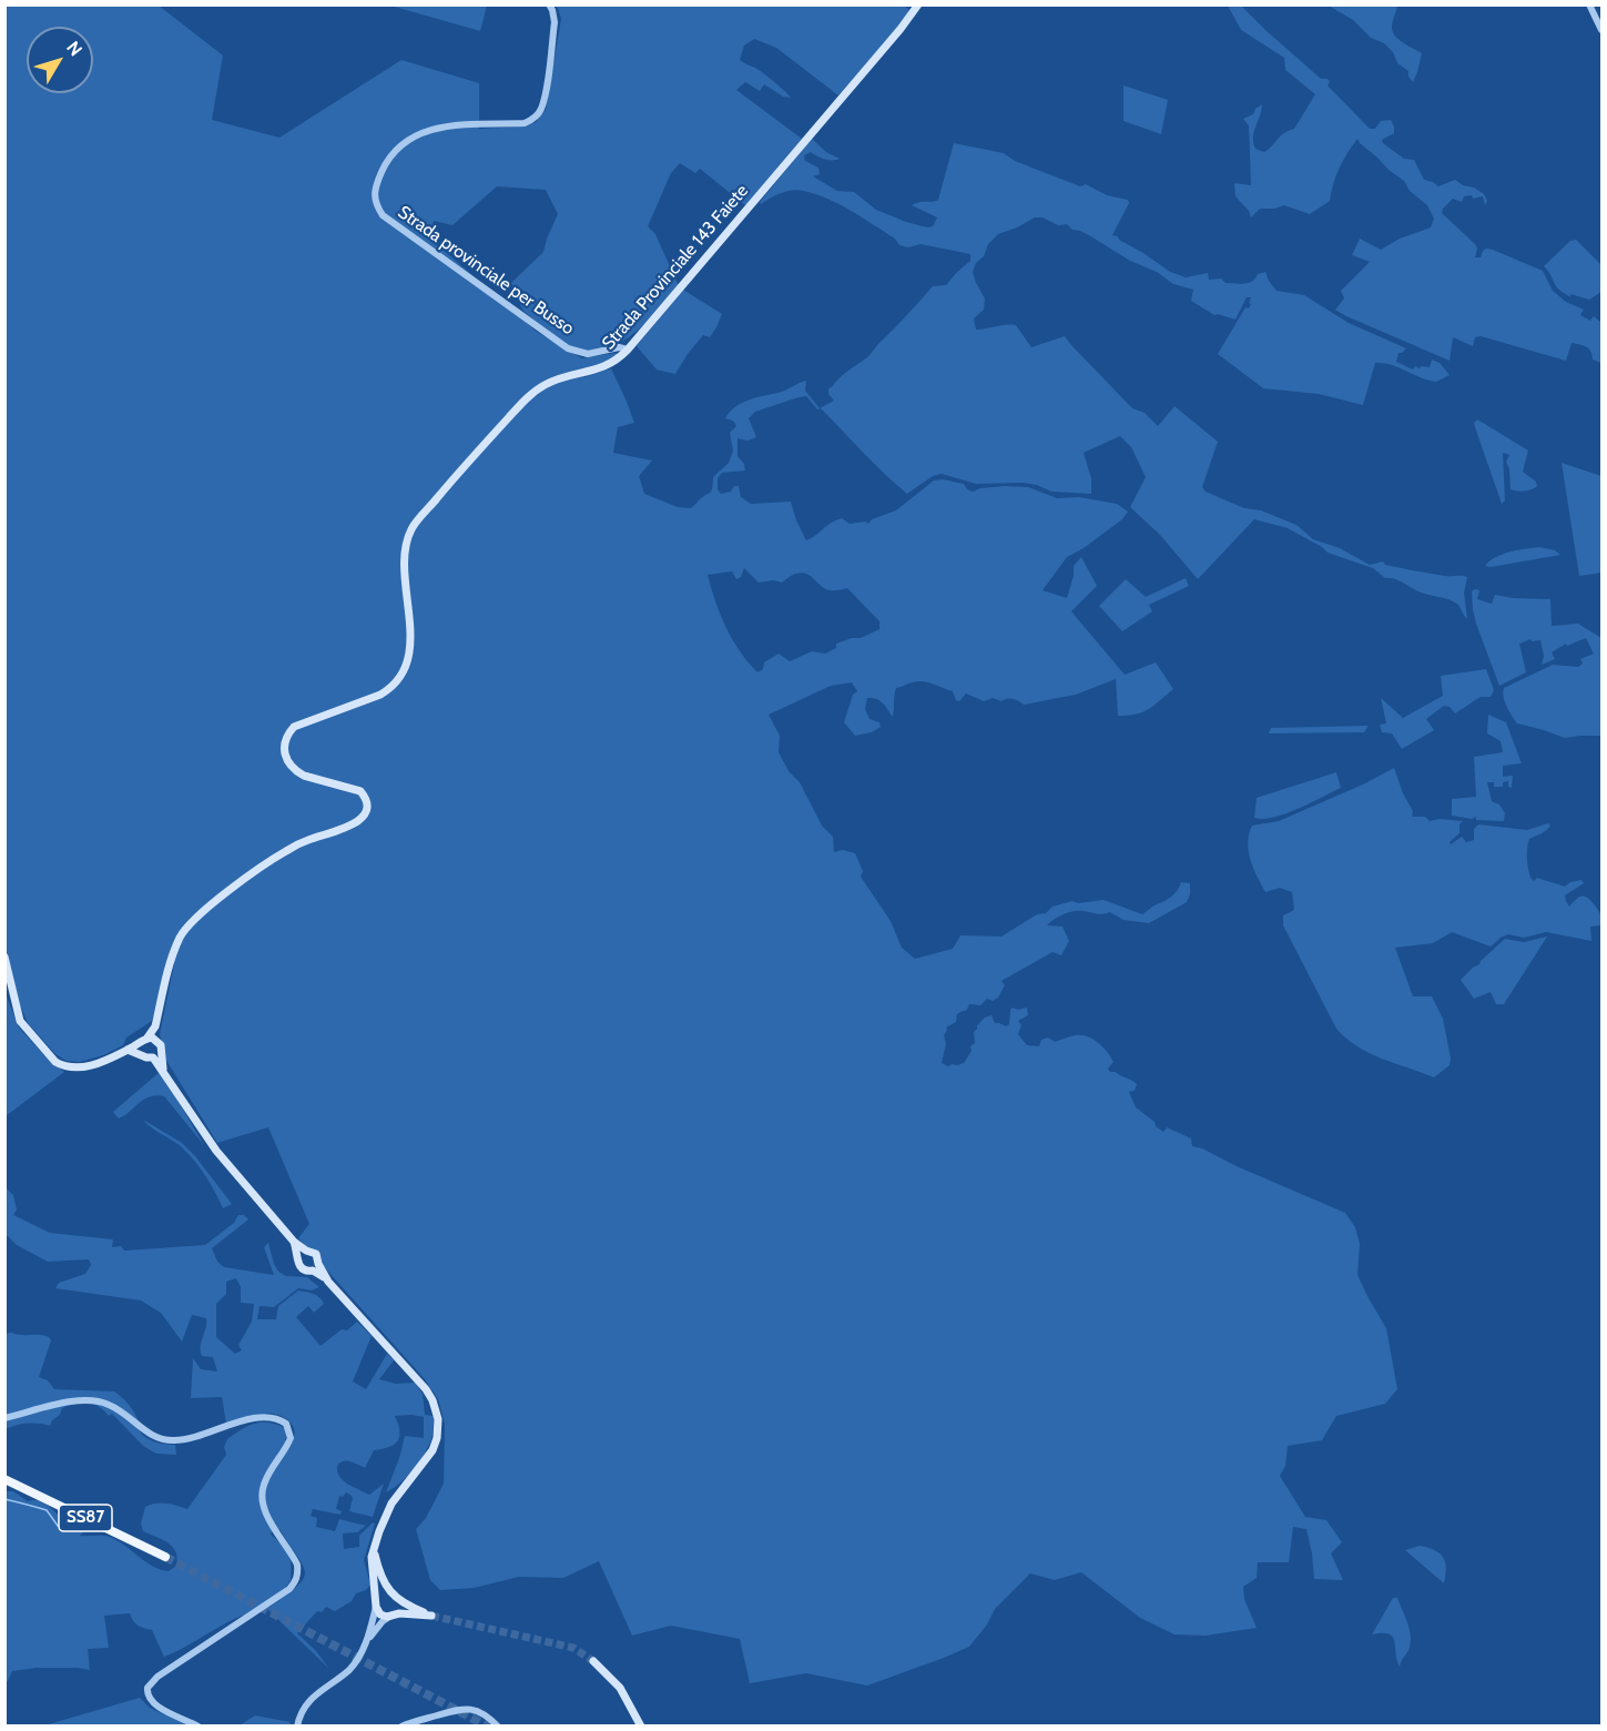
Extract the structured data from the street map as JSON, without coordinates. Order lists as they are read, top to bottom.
{
  "streets": {
    "main road": ["Strada Provinciale 143 Faiete", "SS87"],
    "street": ["Strada provinciale per Busso"]
  },
  "crossings": [
    ["Strada Provinciale 143 Faiete", "Strada provinciale per Busso"]
  ],
  "north": "top right"
}
